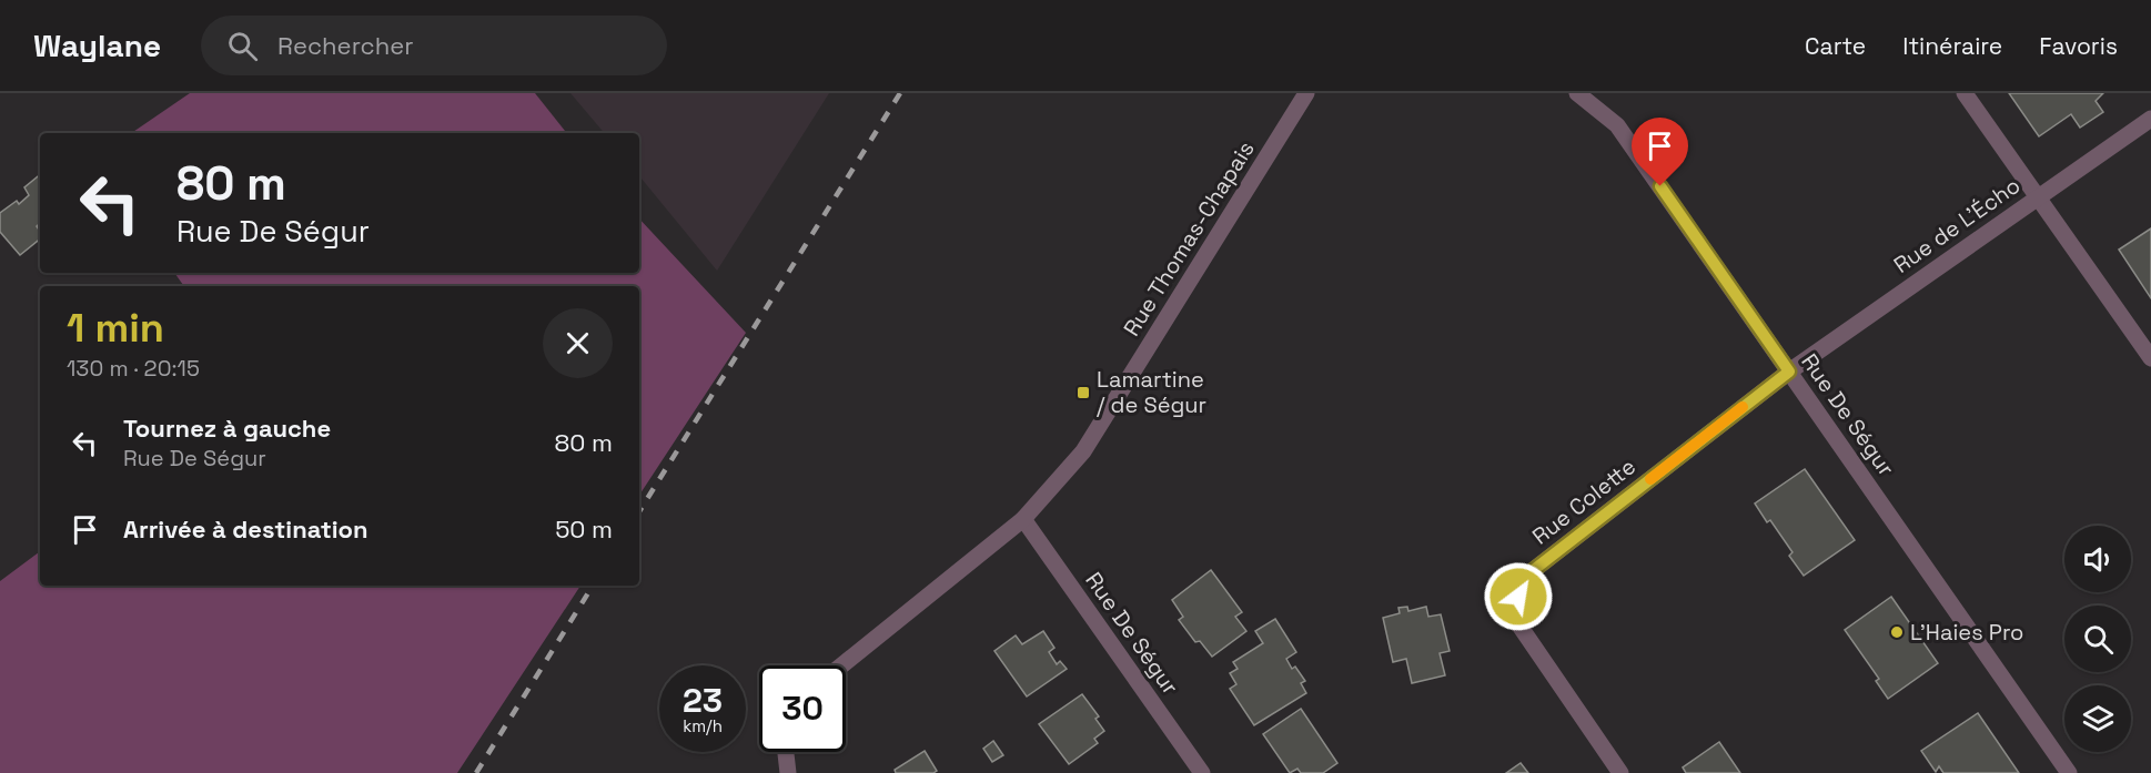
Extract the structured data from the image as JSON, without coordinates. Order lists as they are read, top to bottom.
{
  "streets": {
    "street": [
      "Rue de L'Écho",
      "Rue Thomas-Chapais",
      "Rue De Ségur",
      "Rue Colette"
    ]
  },
  "crossings": [
    ["Rue de L'Écho", "Rue De Ségur"],
    ["Rue de L'Écho", "Rue Colette"],
    ["Rue Thomas-Chapais", "Rue De Ségur"],
    ["Rue De Ségur", "Rue Colette"]
  ],
  "places": {
    "transit": ["Lamartine / de Ségur"],
    "other": ["L'Haies Pro"]
  },
  "page": {
    "header": "Waylane",
    "search": "Rechercher",
    "nav": ["Carte", "Itinéraire", "Favoris"],
    "turn": ["80 m", "Rue De Ségur"],
    "heading": ["1 min", "130 m · 20:15"],
    "list": [
      {
        "name": "Tournez à gauche",
        "note": "Rue De Ségur",
        "value": "80 m"
      },
      {
        "name": "Arrivée à destination",
        "value": "50 m"
      }
    ],
    "speed": "23 km/h",
    "limit": "30"
  }
}
